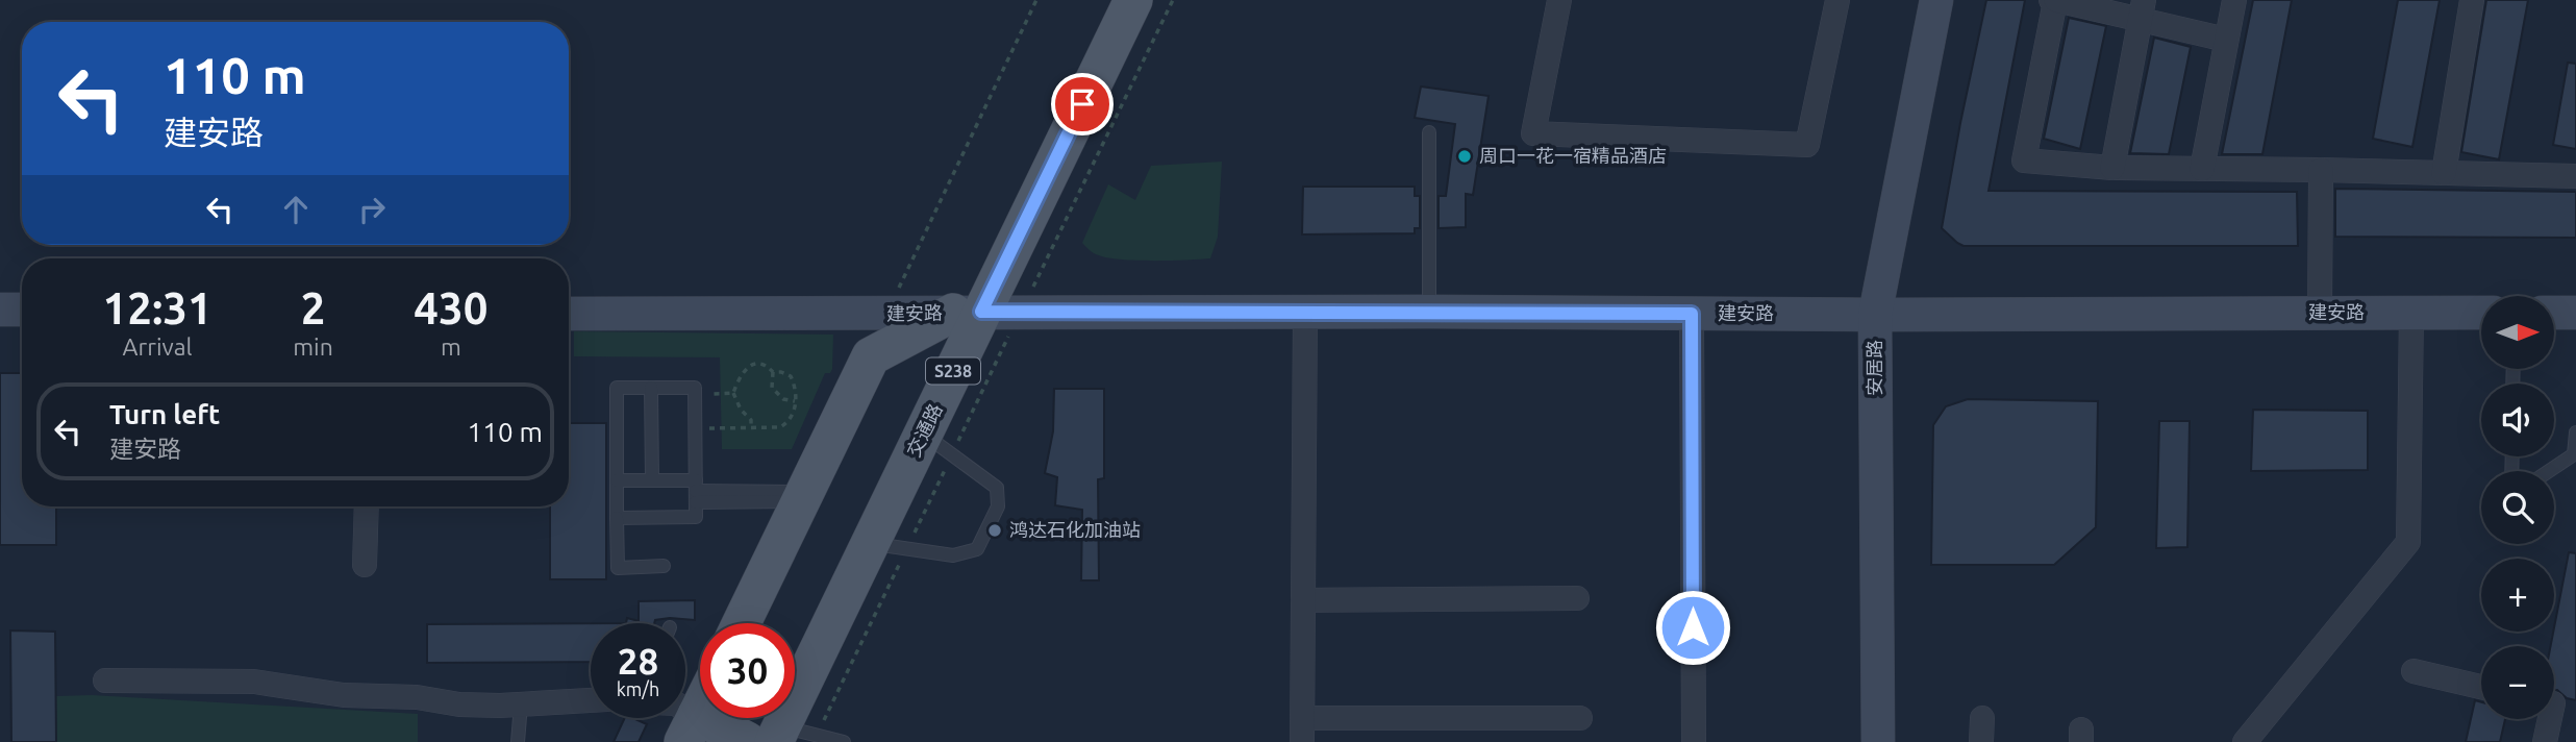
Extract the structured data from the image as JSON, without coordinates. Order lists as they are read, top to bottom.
{
  "streets": {
    "main road": ["S238", "交通路"],
    "street": ["建安路", "安居路"]
  },
  "crossings": [
    ["建安路", "安居路"],
    ["建安路", "交通路"]
  ],
  "places": ["周口一花一宿精品酒店", "鸿达石化加油站"],
  "north": "right",
  "page": {
    "turn": ["110 m", "建安路"],
    "eta": [
      "12:31",
      "Arrival",
      "2",
      "min",
      "430",
      "m"
    ],
    "map_buttons": ["+", "−"],
    "list": [
      {
        "name": "Turn left",
        "note": "建安路",
        "value": "110 m"
      }
    ],
    "speed": "28 km/h",
    "limit": "30"
  }
}
